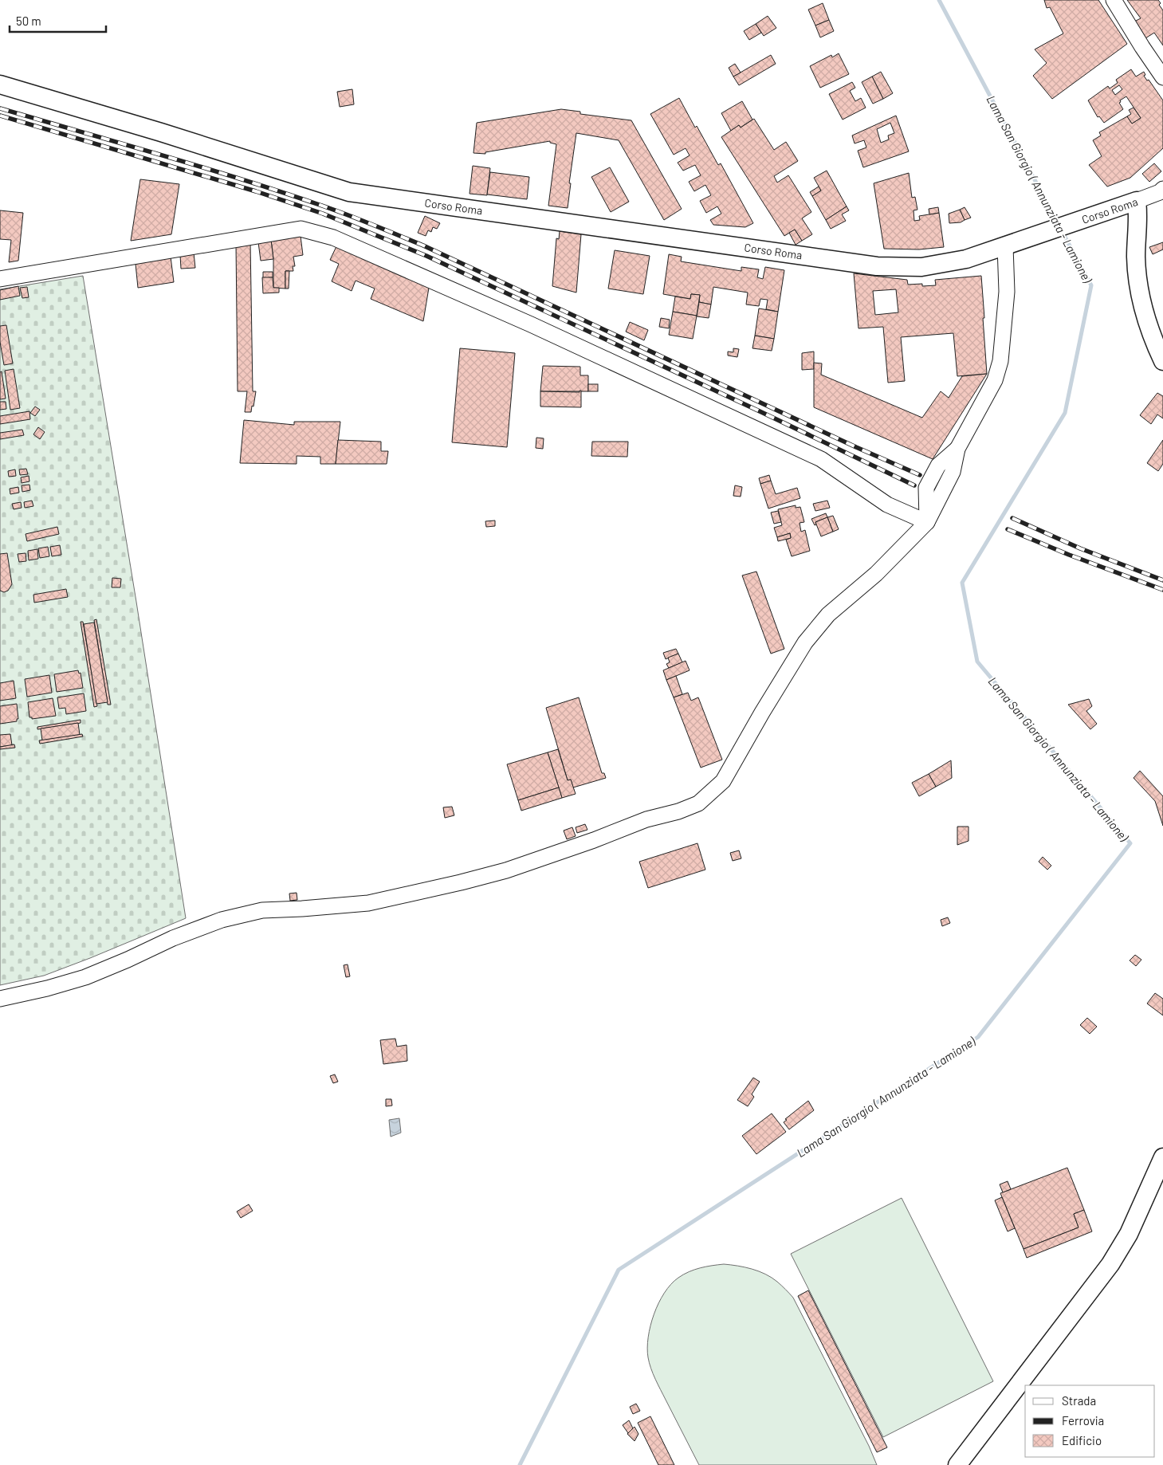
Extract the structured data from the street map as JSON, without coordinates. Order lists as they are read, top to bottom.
{
  "streets": {
    "main road": ["Corso Roma"]
  },
  "water": ["Lama San Giorgio ( Annunziata - Lamione)"],
  "legend": ["Strada", "Ferrovia", "Edificio"],
  "scale_bar": "50 m"
}
